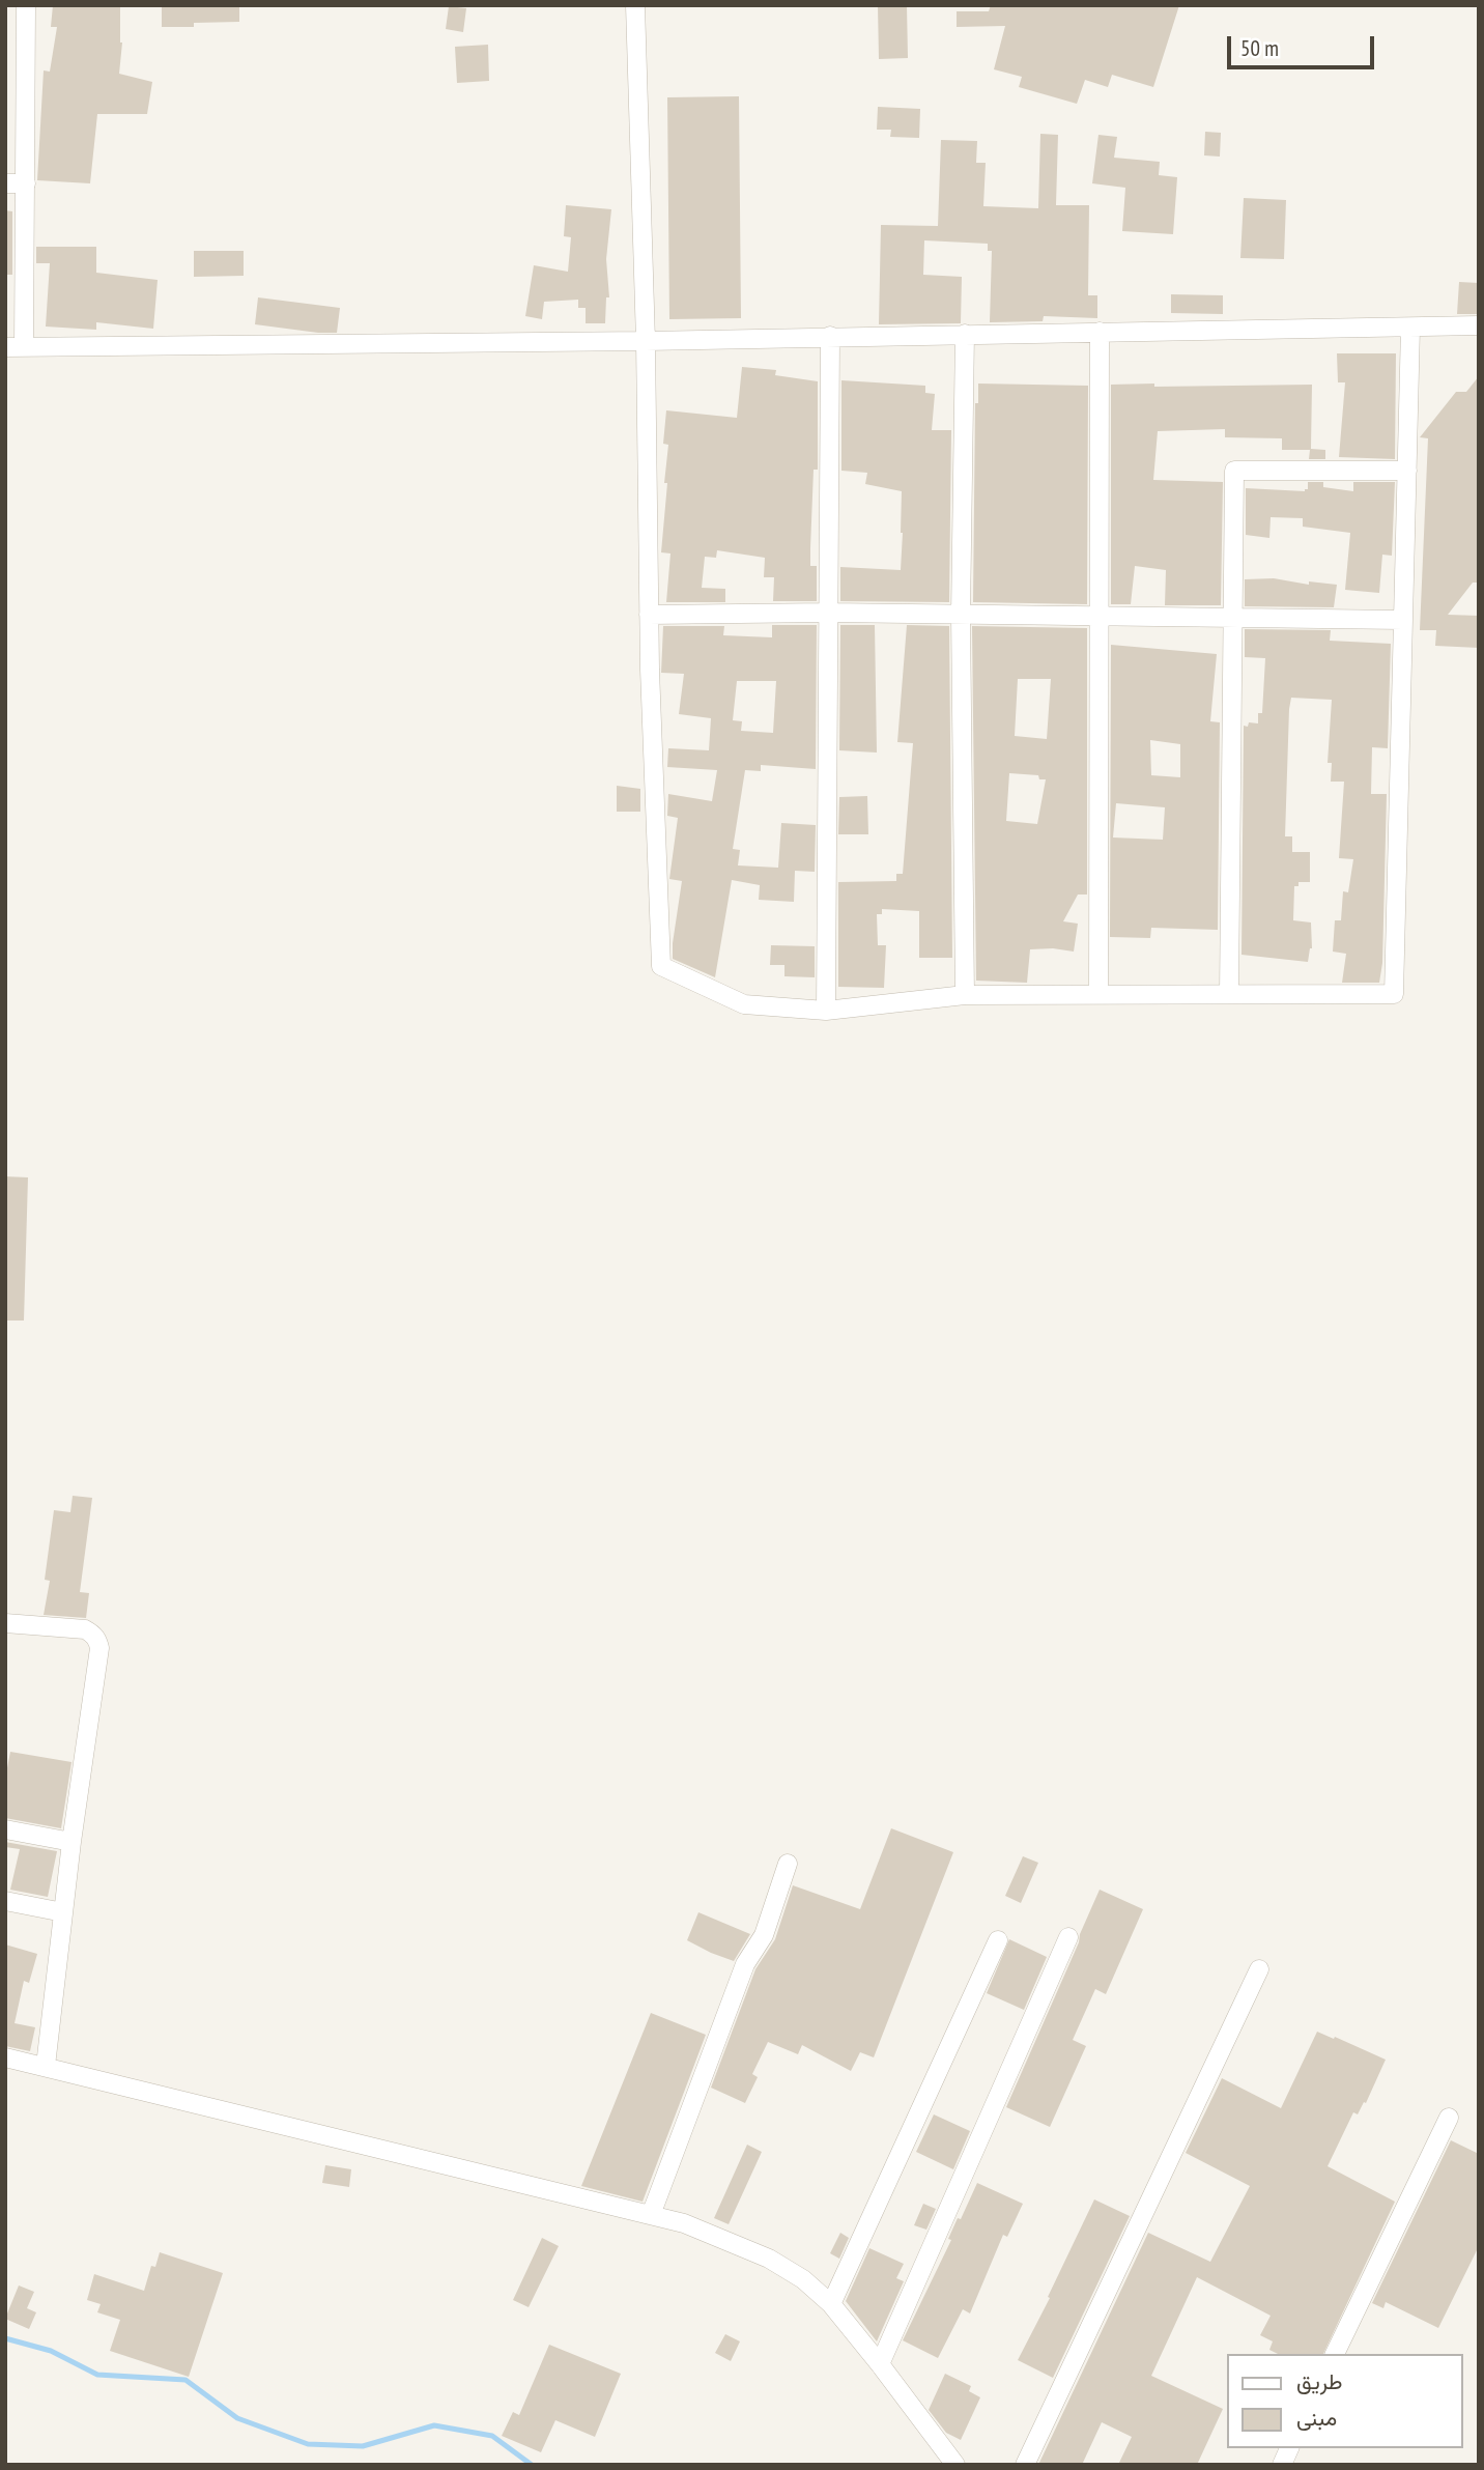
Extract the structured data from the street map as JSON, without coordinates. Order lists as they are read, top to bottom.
{
  "legend": ["طريق", "مبنى"],
  "scale_bar": "50 m"
}
